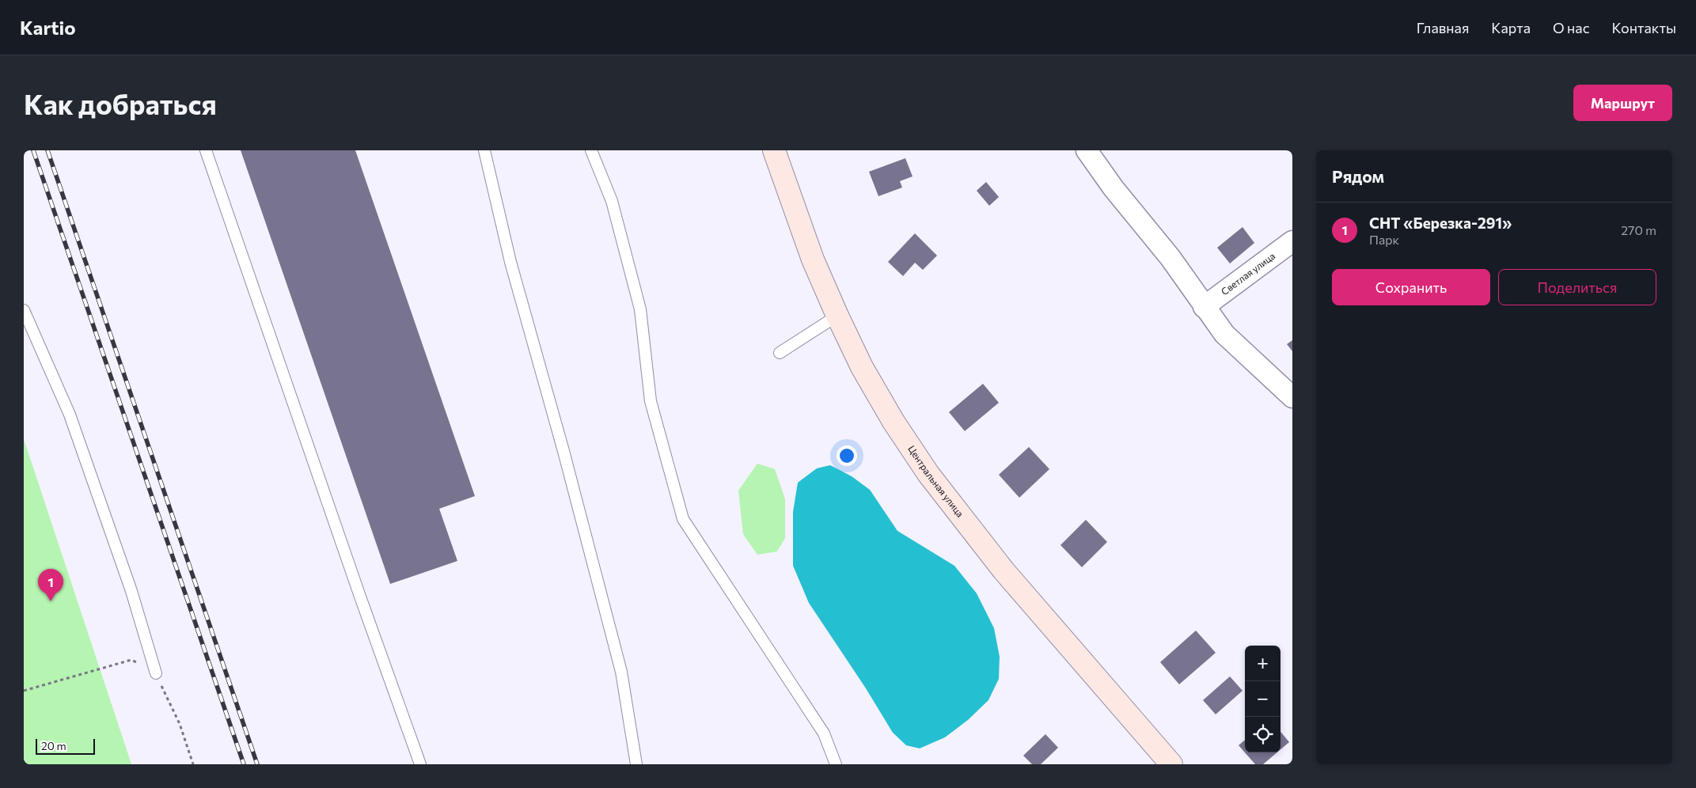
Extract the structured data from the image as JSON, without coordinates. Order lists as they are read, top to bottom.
{
  "streets": {
    "main road": ["Центральная улица"],
    "street": ["Светлая улица"]
  },
  "scale_bar": "20 m",
  "page": {
    "header": "Kartio",
    "nav": [
      "Главная",
      "Карта",
      "О нас",
      "Контакты"
    ],
    "buttons": [
      "Маршрут",
      ["Сохранить", "Поделиться"]
    ],
    "title": "Как добраться",
    "heading": "Рядом",
    "list": [
      {
        "mark": "1",
        "name": "СНТ «Березка-291»",
        "note": "Парк",
        "value": "270 m"
      }
    ],
    "pins": "1",
    "map_buttons": ["+", "−"],
    "scale": "20 m"
  }
}
